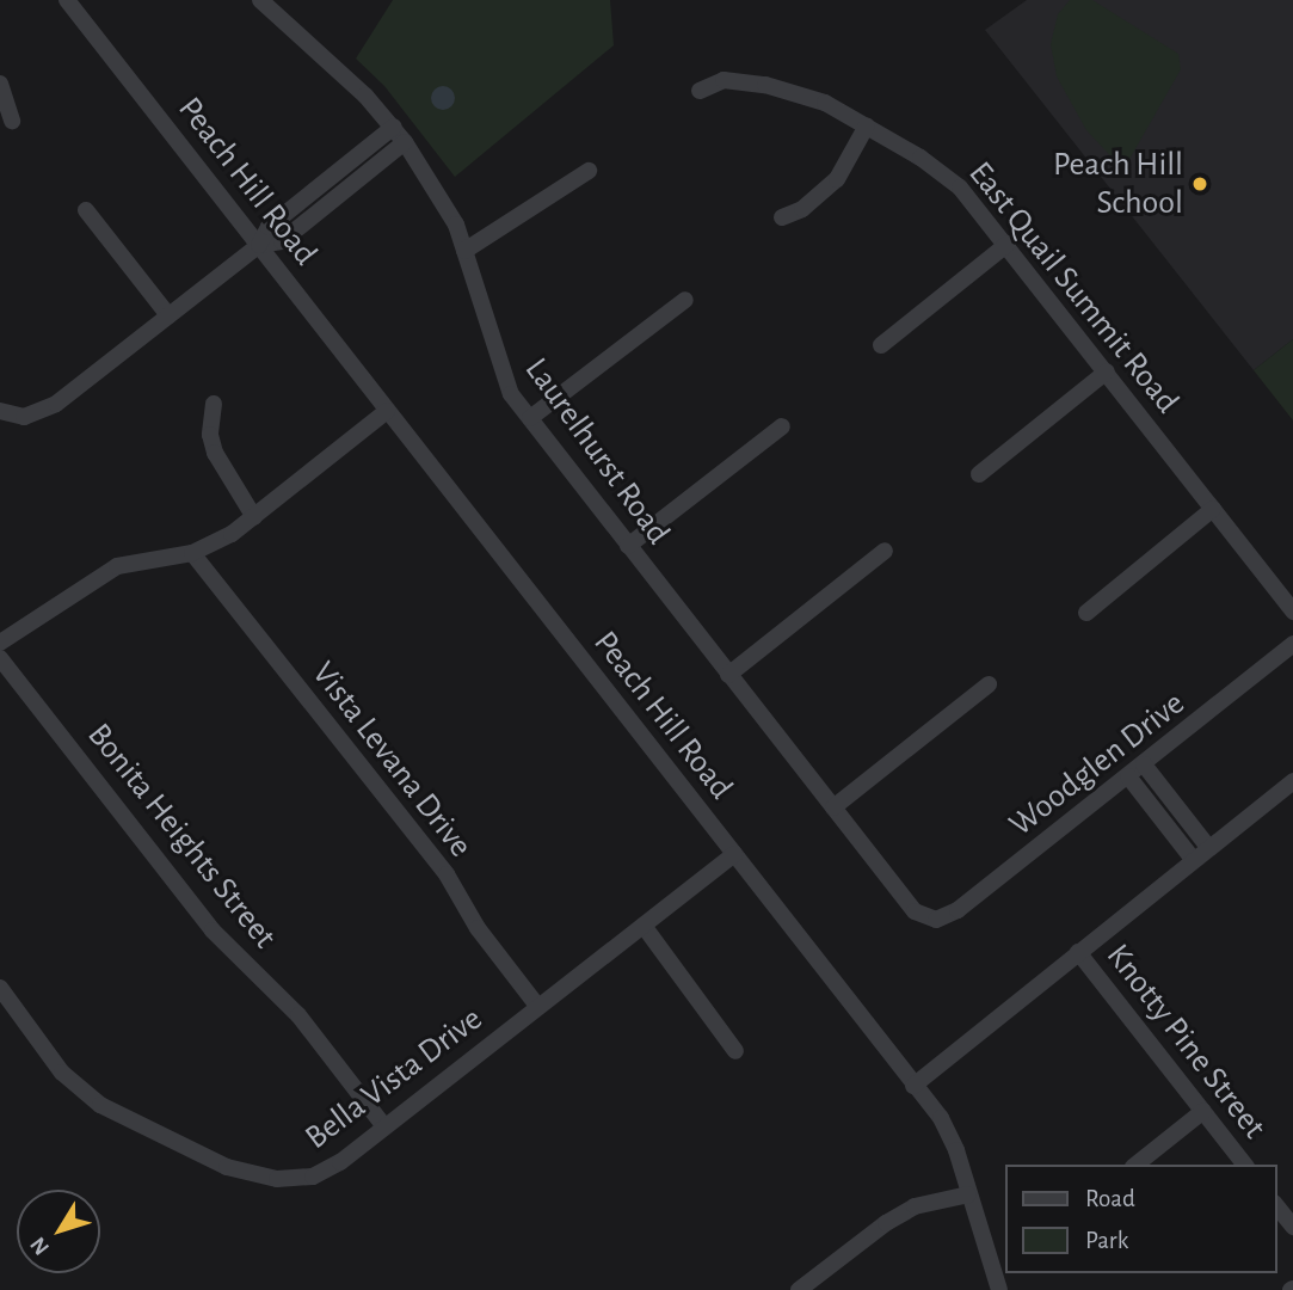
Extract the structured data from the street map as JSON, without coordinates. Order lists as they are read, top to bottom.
{
  "streets": {
    "street": [
      "Peach Hill Road",
      "East Quail Summit Road",
      "Laurelhurst Road",
      "Vista Levana Drive",
      "Woodglen Drive",
      "Bonita Heights Street",
      "Knotty Pine Street",
      "Bella Vista Drive"
    ]
  },
  "crossings": [
    ["Peach Hill Road", "Bella Vista Drive"],
    ["Laurelhurst Road", "Woodglen Drive"],
    ["Vista Levana Drive", "Bella Vista Drive"],
    ["Bonita Heights Street", "Bella Vista Drive"]
  ],
  "places": ["Peach Hill School"],
  "legend": ["Road", "Park"],
  "north": "bottom left"
}
